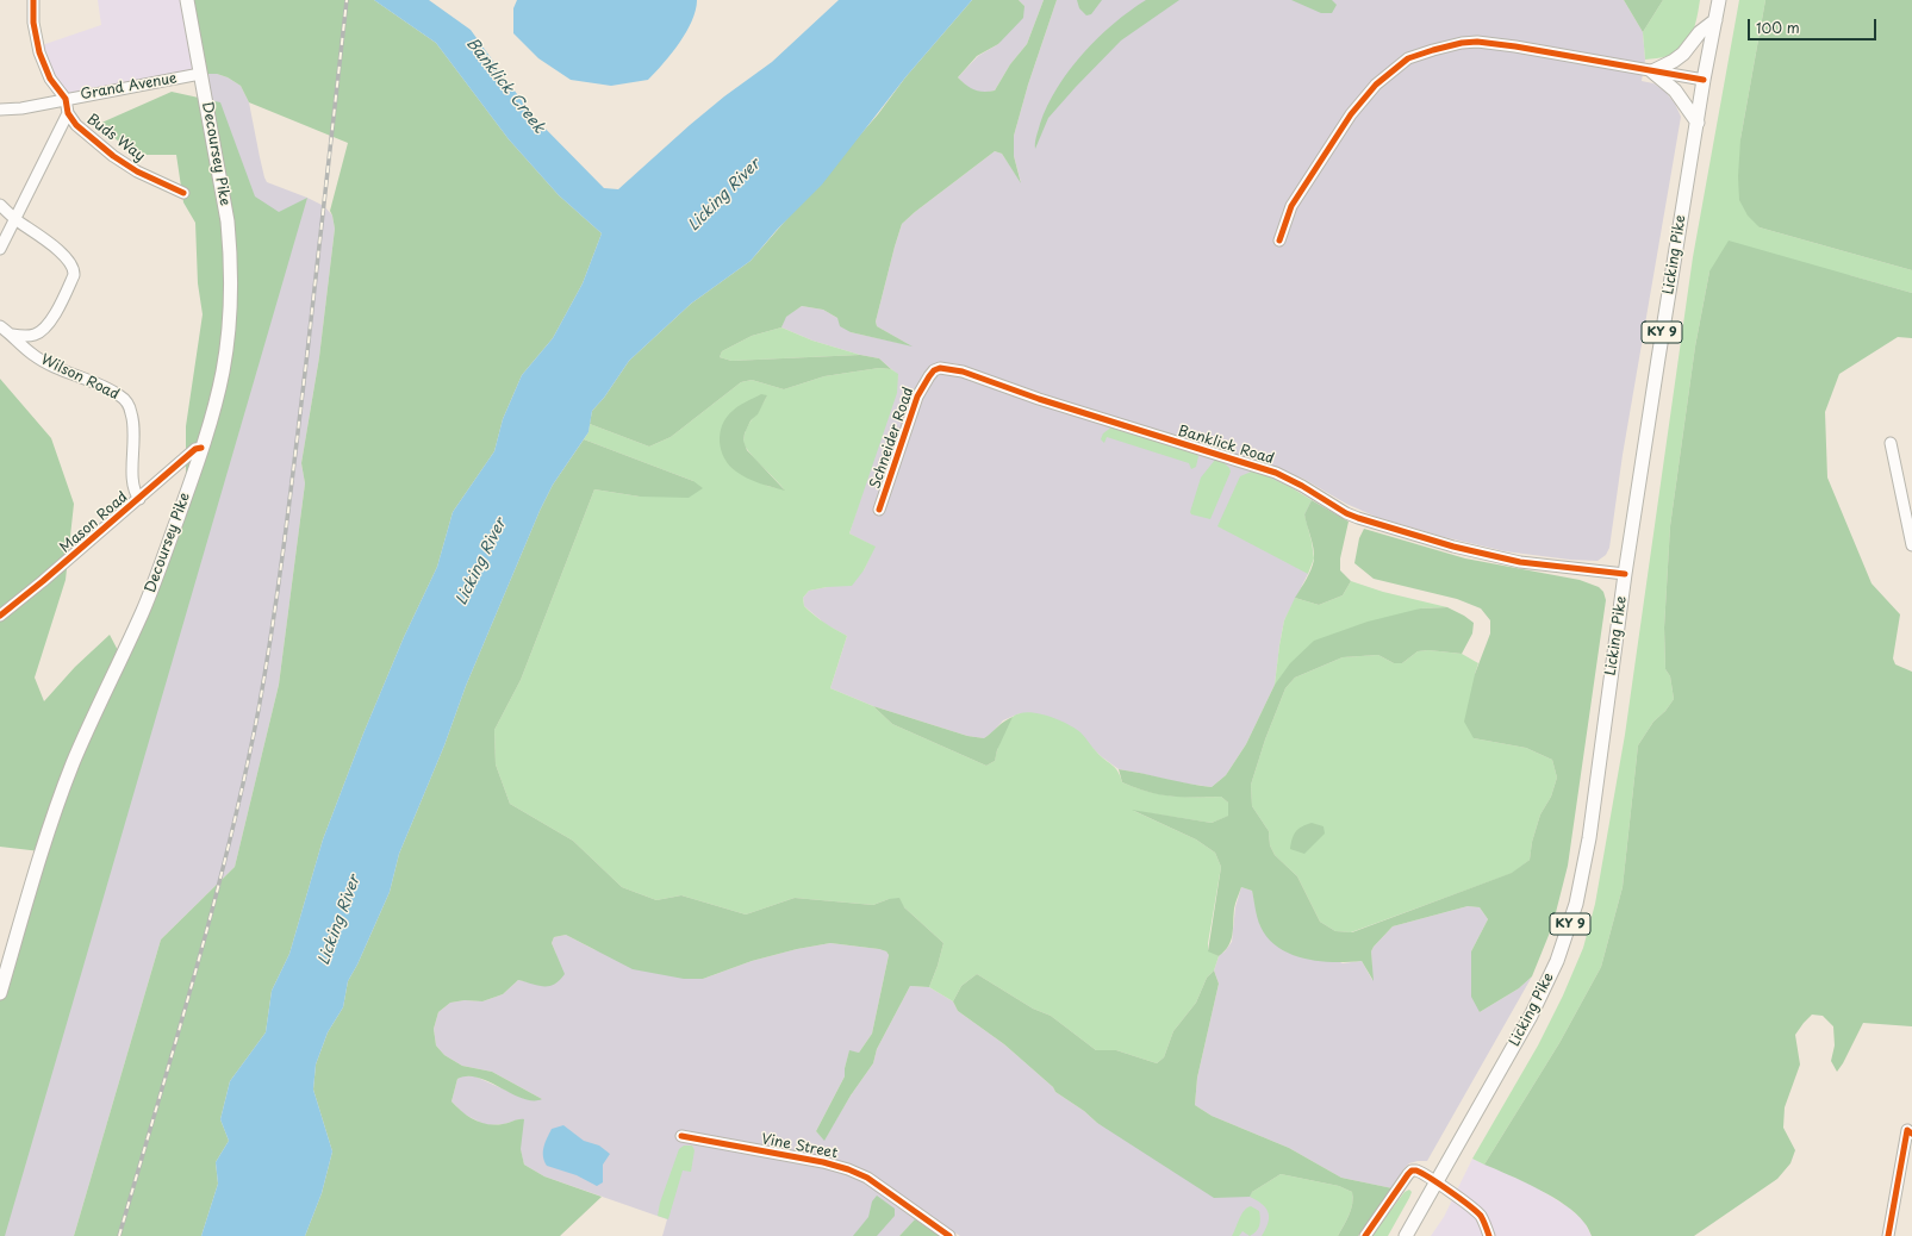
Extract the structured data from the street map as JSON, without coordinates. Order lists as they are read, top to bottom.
{
  "streets": {
    "main road": ["Decoursey Pike", "Licking Pike", "KY 9"],
    "street": [
      "Grand Avenue",
      "Buds Way",
      "Wilson Road",
      "Schneider Road",
      "Banklick Road",
      "Mason Road",
      "Vine Street"
    ]
  },
  "crossings": [
    ["Grand Avenue", "Buds Way"],
    ["Grand Avenue", "Decoursey Pike"],
    ["Decoursey Pike", "Mason Road"],
    ["Licking Pike", "Banklick Road"],
    ["Wilson Road", "Mason Road"],
    ["Schneider Road", "Banklick Road"]
  ],
  "water": ["Banklick Creek", "Licking River"],
  "scale_bar": "100 m"
}
